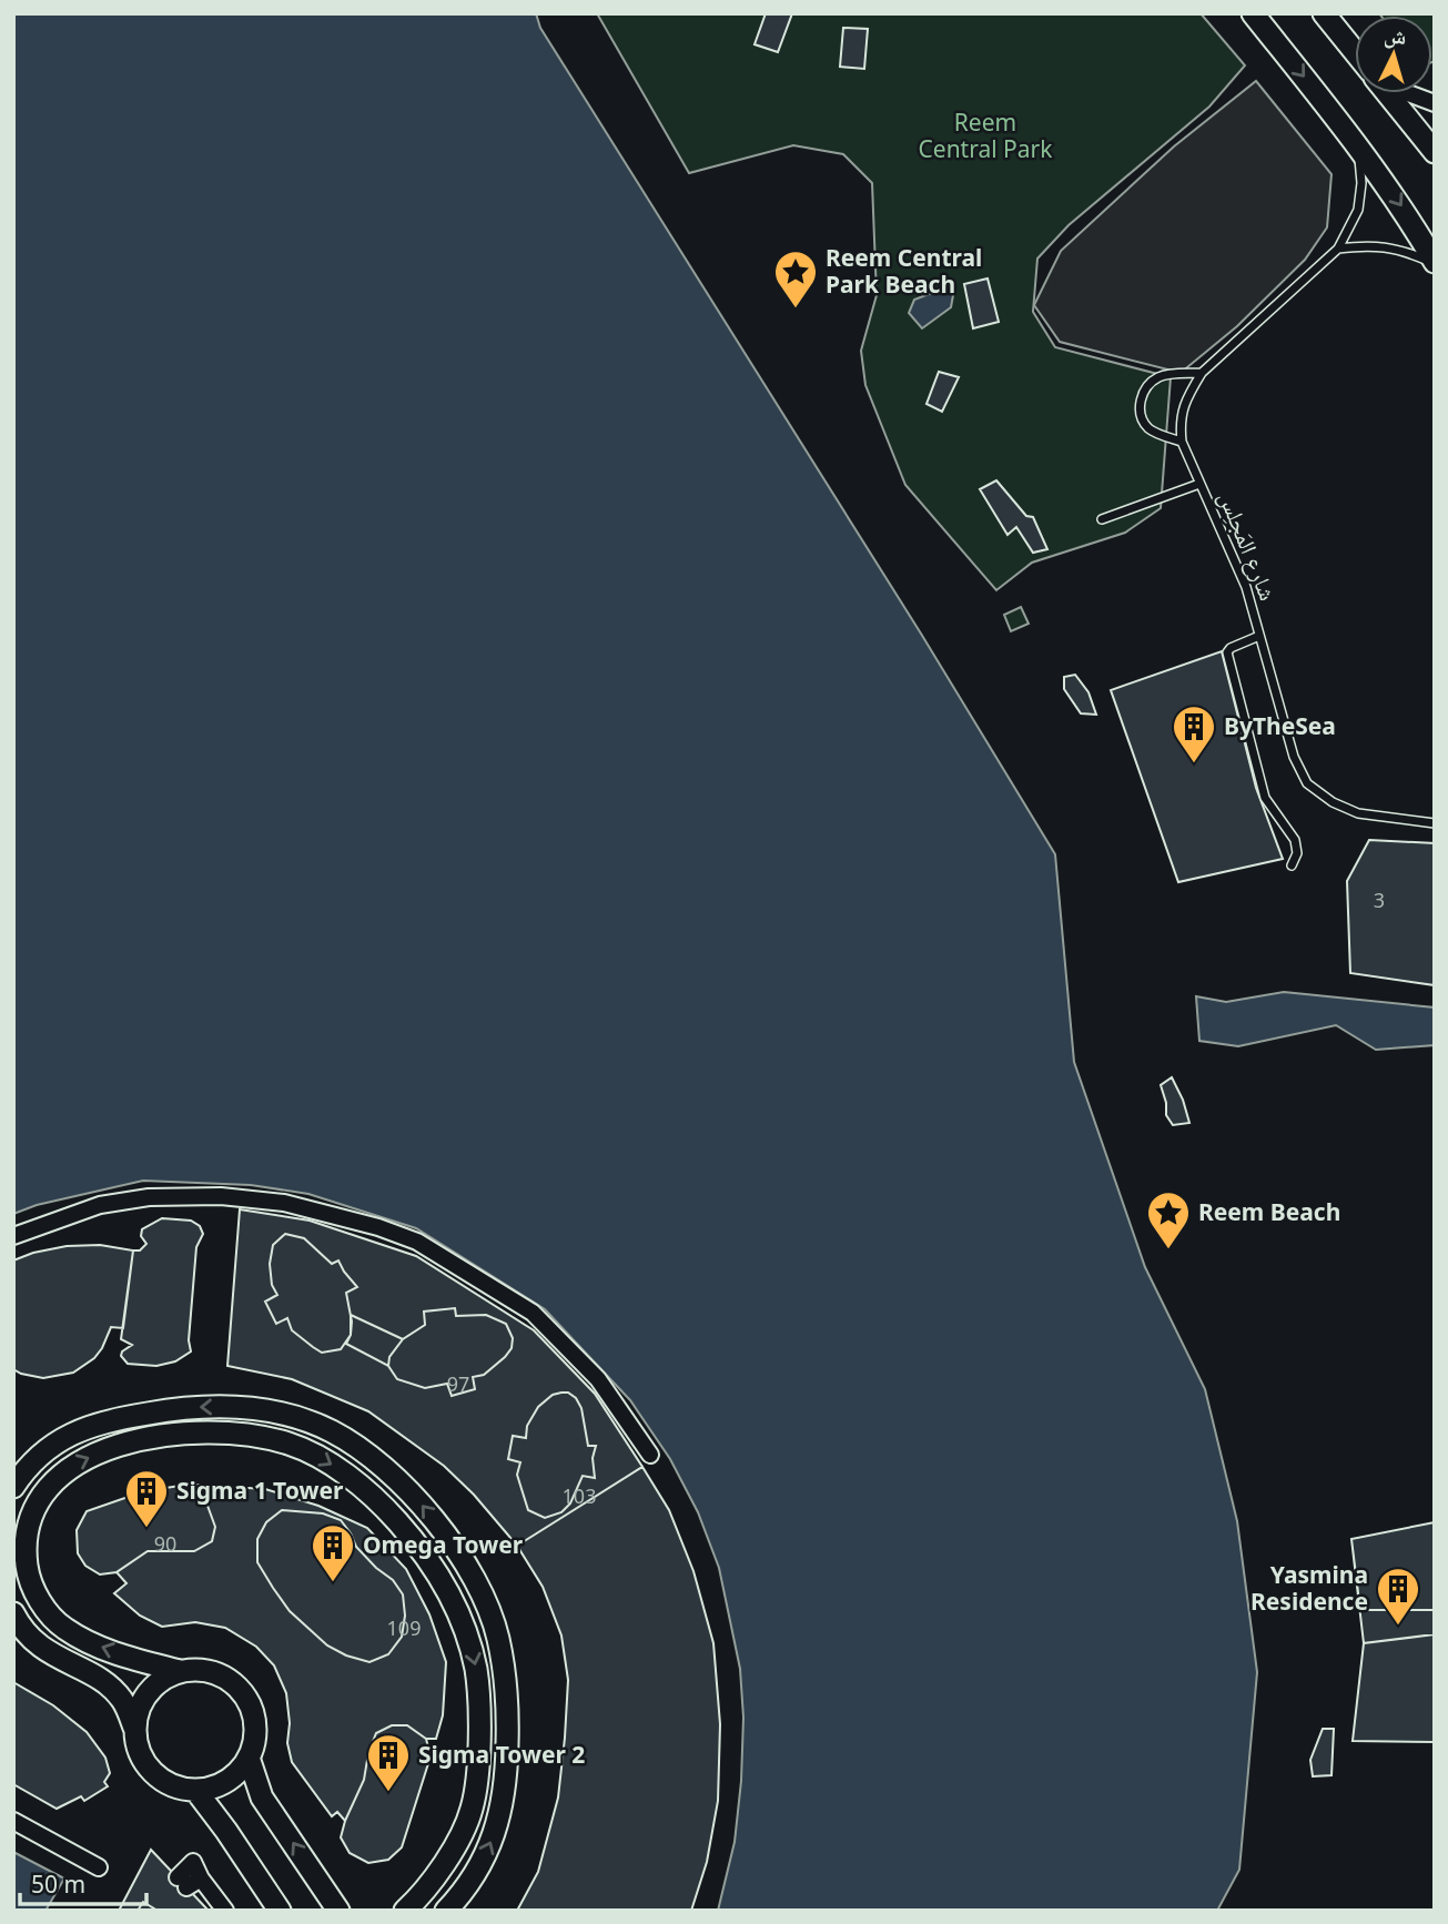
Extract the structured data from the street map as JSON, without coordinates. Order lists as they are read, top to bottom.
{
  "streets": {
    "lane": ["شارع المَجلِس"]
  },
  "parks": ["Reem Central Park"],
  "places": {
    "place": ["Reem Central Park Beach", "Reem Beach"],
    "building": [
      "ByTheSea",
      "Sigma 1 Tower",
      "Omega Tower",
      "Yasmina Residence",
      "Sigma Tower 2"
    ]
  },
  "house_numbers": [
    "3",
    "97",
    "103",
    "90",
    "109"
  ],
  "scale_bar": "50 m",
  "north": "top"
}
